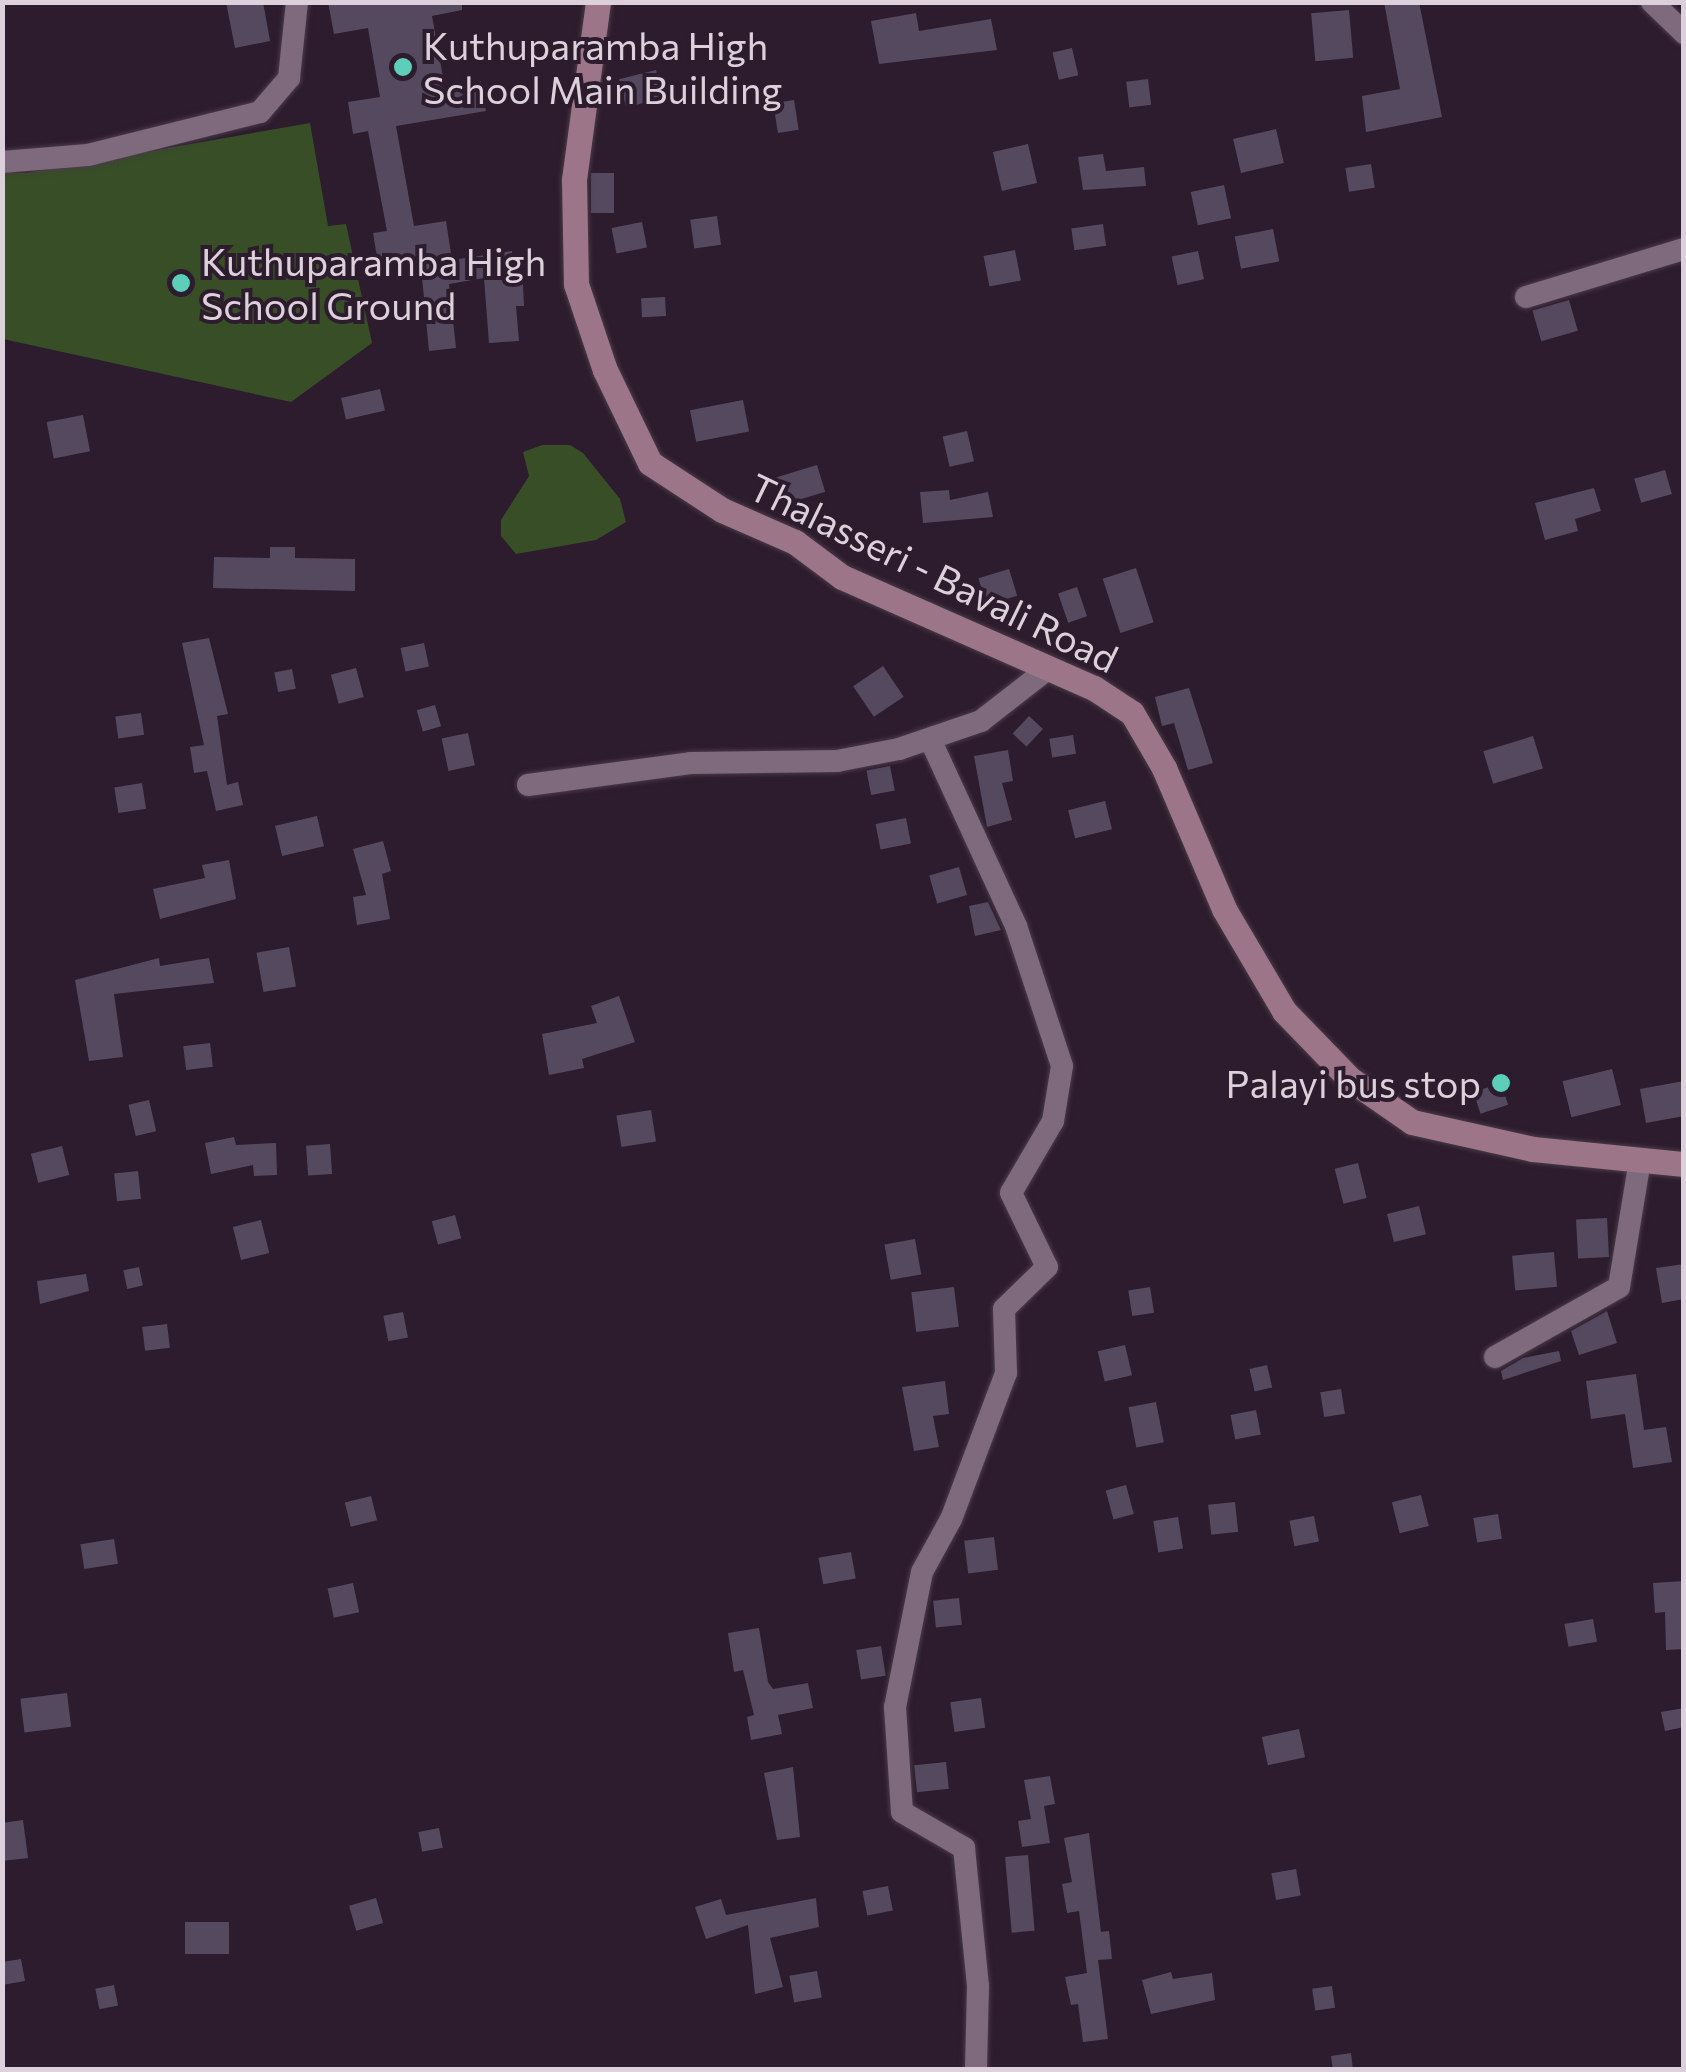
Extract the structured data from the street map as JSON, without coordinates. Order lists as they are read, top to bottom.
{
  "streets": {
    "main road": ["Thalasseri - Bavali Road"]
  },
  "places": ["Kuthuparamba High School Main Building", "Kuthuparamba High School Ground", "Palayi bus stop"]
}
